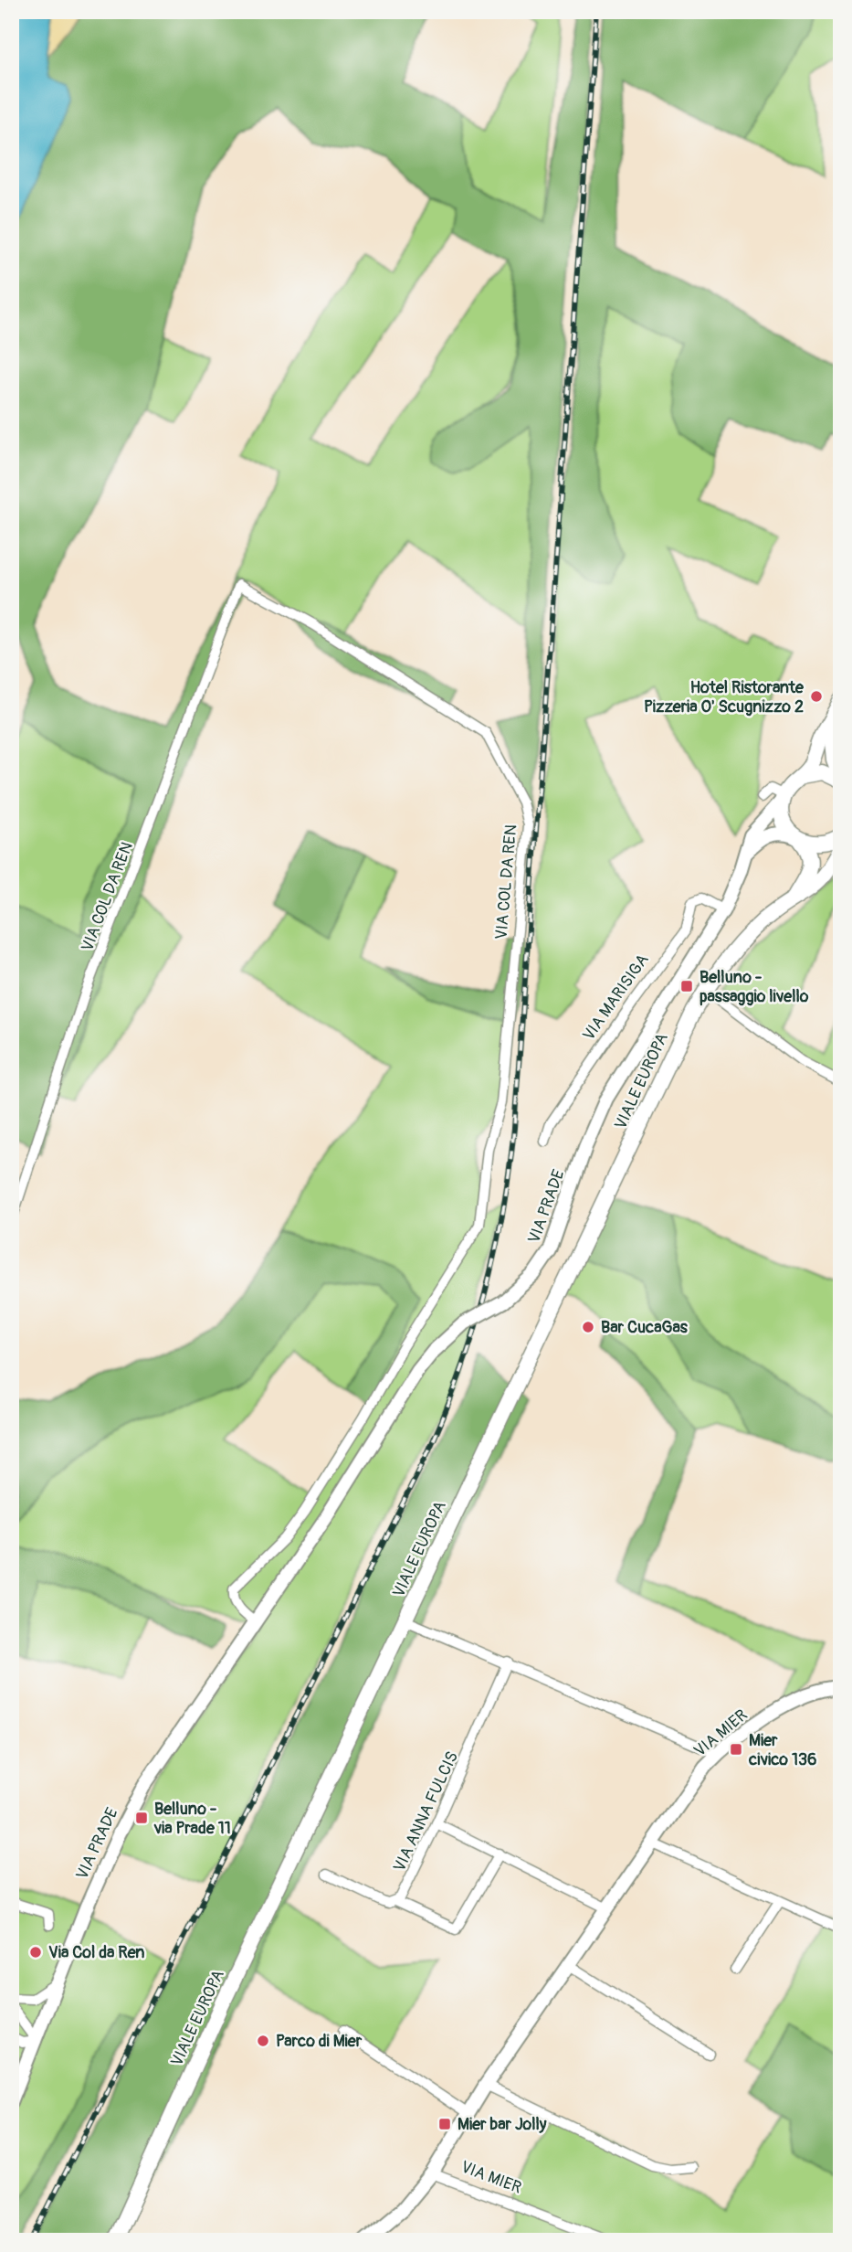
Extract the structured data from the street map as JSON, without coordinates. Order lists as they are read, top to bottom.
{
  "streets": {
    "main road": ["VIALE EUROPA", "VIA PRADE", "VIA MIER"],
    "street": ["VIA COL DA REN", "VIA MARISIGA", "VIA ANNA FULCIS"]
  },
  "crossings": [
    ["VIA COL DA REN", "VIA PRADE"],
    ["VIA MARISIGA", "VIA PRADE"]
  ],
  "places": {
    "other": [
      "Hotel Ristorante Pizzeria O' Scugnizzo 2",
      "Bar CucaGas",
      "Via Col da Ren",
      "Parco di Mier"
    ],
    "transit": [
      "Belluno - passaggio livello",
      "Mier civico 136",
      "Belluno - via Prade 11",
      "Mier bar Jolly"
    ]
  }
}
